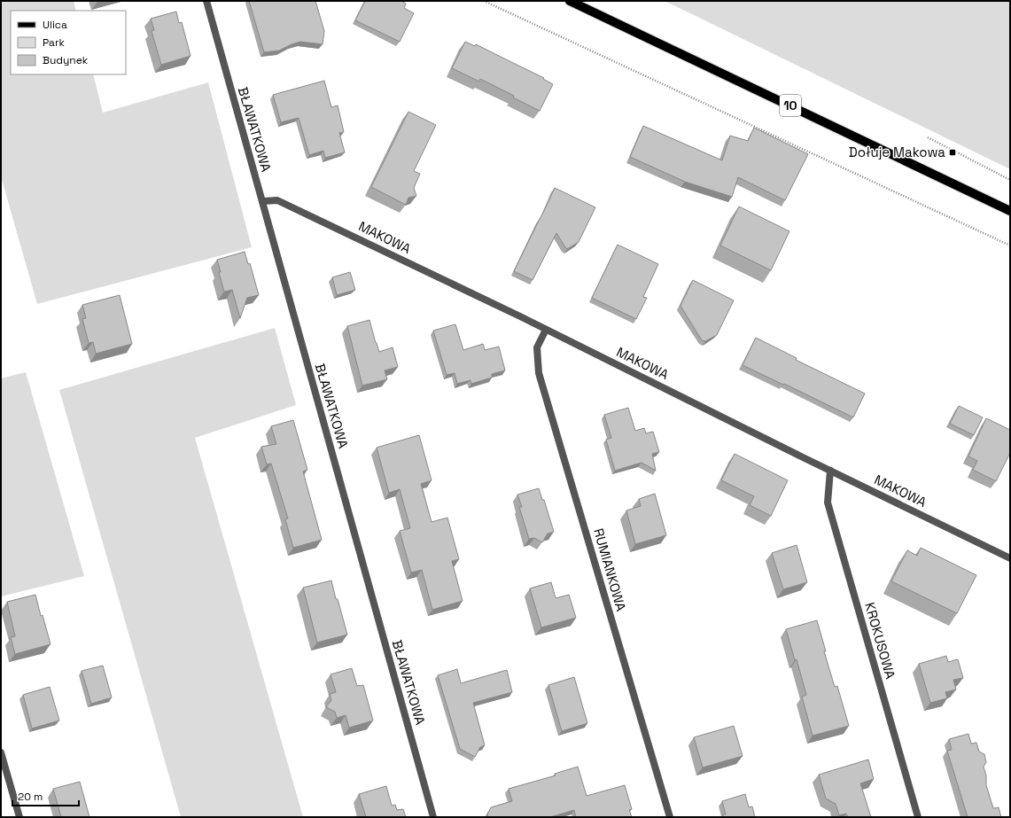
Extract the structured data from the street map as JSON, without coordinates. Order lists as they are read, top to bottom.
{
  "streets": {
    "main road": ["10"],
    "street": [
      "BŁAWATKOWA",
      "MAKOWA",
      "RUMIANKOWA",
      "KROKUSOWA"
    ]
  },
  "crossings": [
    ["BŁAWATKOWA", "MAKOWA"],
    ["MAKOWA", "RUMIANKOWA"],
    ["MAKOWA", "KROKUSOWA"]
  ],
  "places": {
    "transit": ["Dołuje Makowa"]
  },
  "legend": ["Ulica", "Park", "Budynek"],
  "scale_bar": "20 m"
}
